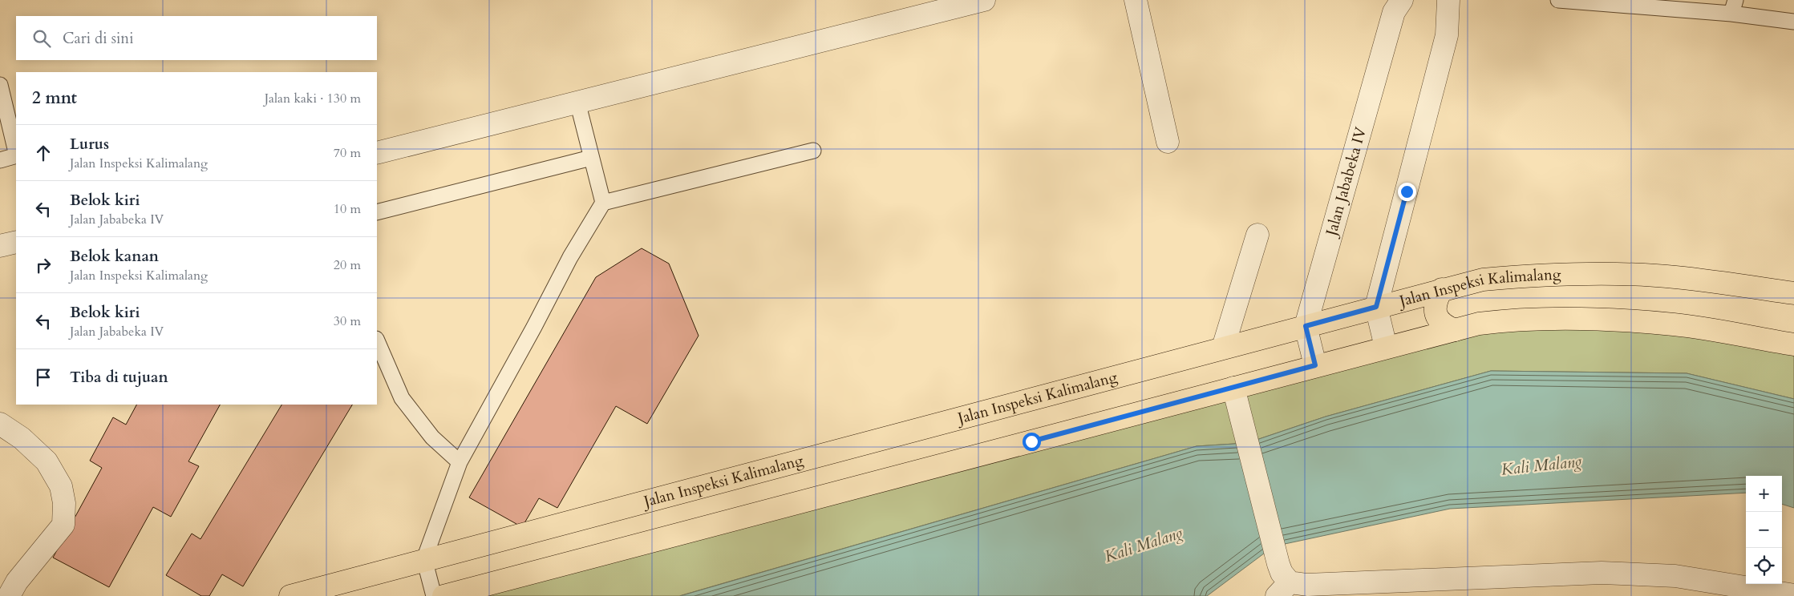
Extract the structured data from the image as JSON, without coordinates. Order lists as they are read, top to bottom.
{
  "streets": {
    "main road": ["Jalan Inspeksi Kalimalang"],
    "street": ["Jalan Jababeka IV"]
  },
  "crossings": [
    ["Jalan Jababeka IV", "Jalan Inspeksi Kalimalang"]
  ],
  "water": ["Kali Malang"],
  "page": {
    "search": "Cari di sini",
    "heading": ["2 mnt", "Jalan kaki · 130 m"],
    "list": [
      ["Lurus", "Jalan Inspeksi Kalimalang", "70 m"],
      ["Belok kiri", "Jalan Jababeka IV", "10 m"],
      ["Belok kanan", "Jalan Inspeksi Kalimalang", "20 m"],
      ["Belok kiri", "Jalan Jababeka IV", "30 m"],
      "Tiba di tujuan"
    ],
    "map_buttons": ["+", "−"]
  }
}
